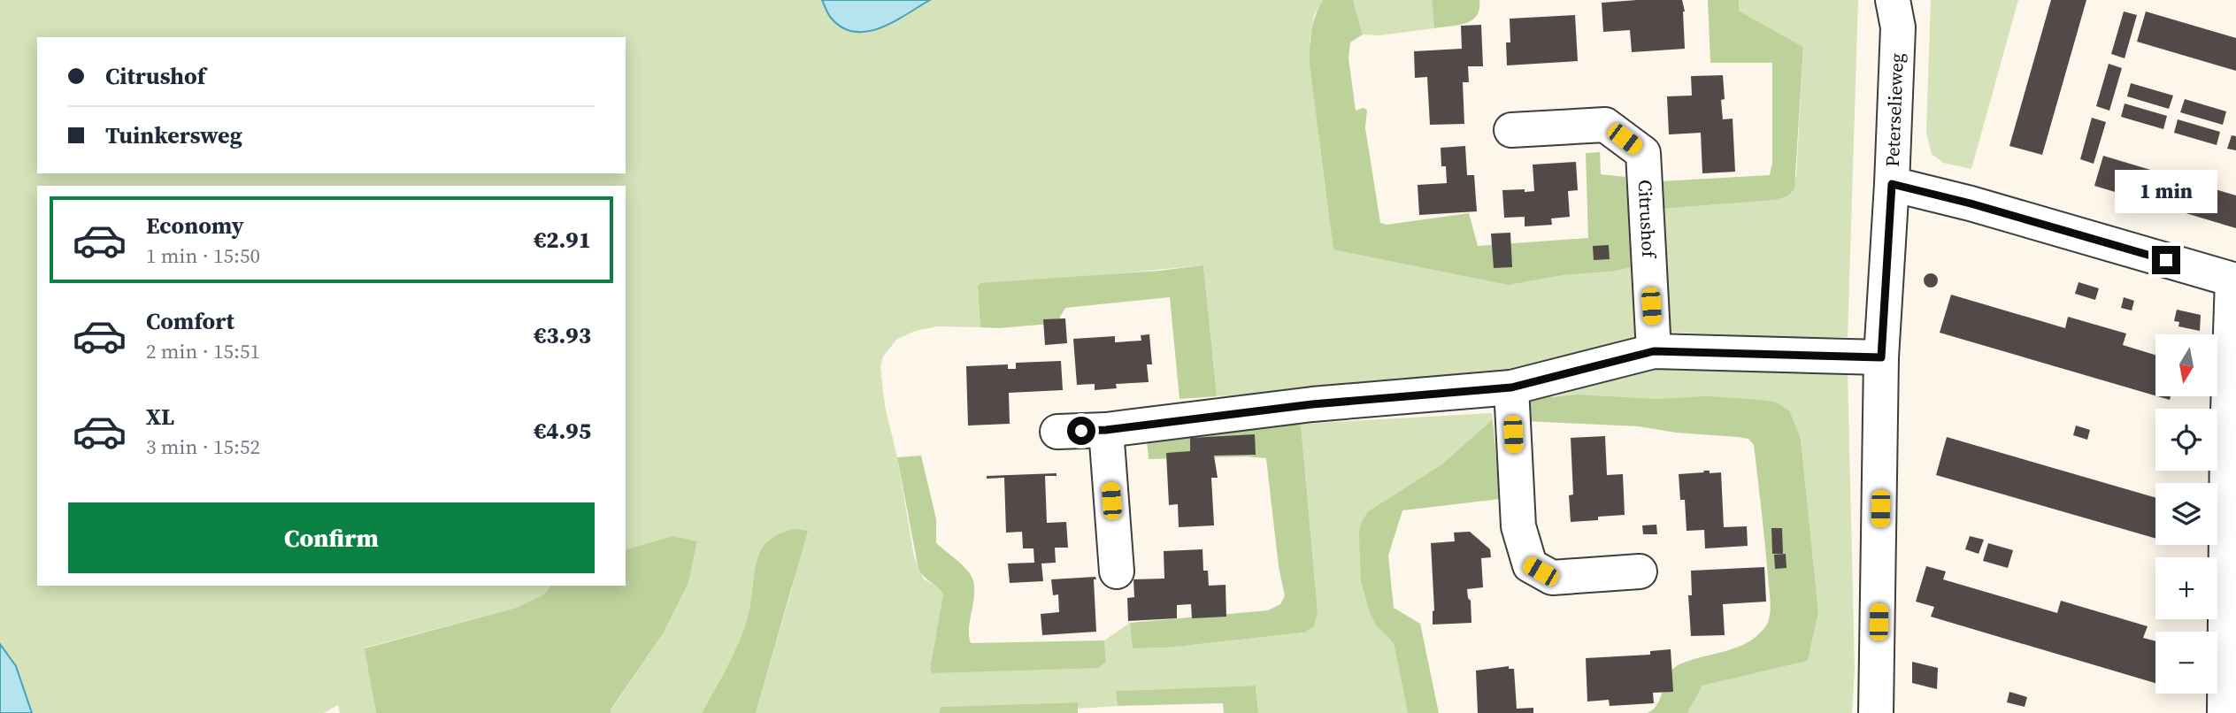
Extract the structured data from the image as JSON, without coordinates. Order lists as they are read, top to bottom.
{
  "streets": {
    "street": ["Peterselieweg", "Citrushof"]
  },
  "north": "bottom",
  "page": {
    "banner": ["Citrushof", "Tuinkersweg"],
    "bubble": "1 min",
    "list": [
      {
        "name": "Economy",
        "note": "1 min · 15:50",
        "value": "€2.91"
      },
      {
        "name": "Comfort",
        "note": "2 min · 15:51",
        "value": "€3.93"
      },
      {
        "name": "XL",
        "note": "3 min · 15:52",
        "value": "€4.95"
      }
    ],
    "map_buttons": ["+", "−"],
    "buttons": "Confirm"
  }
}
